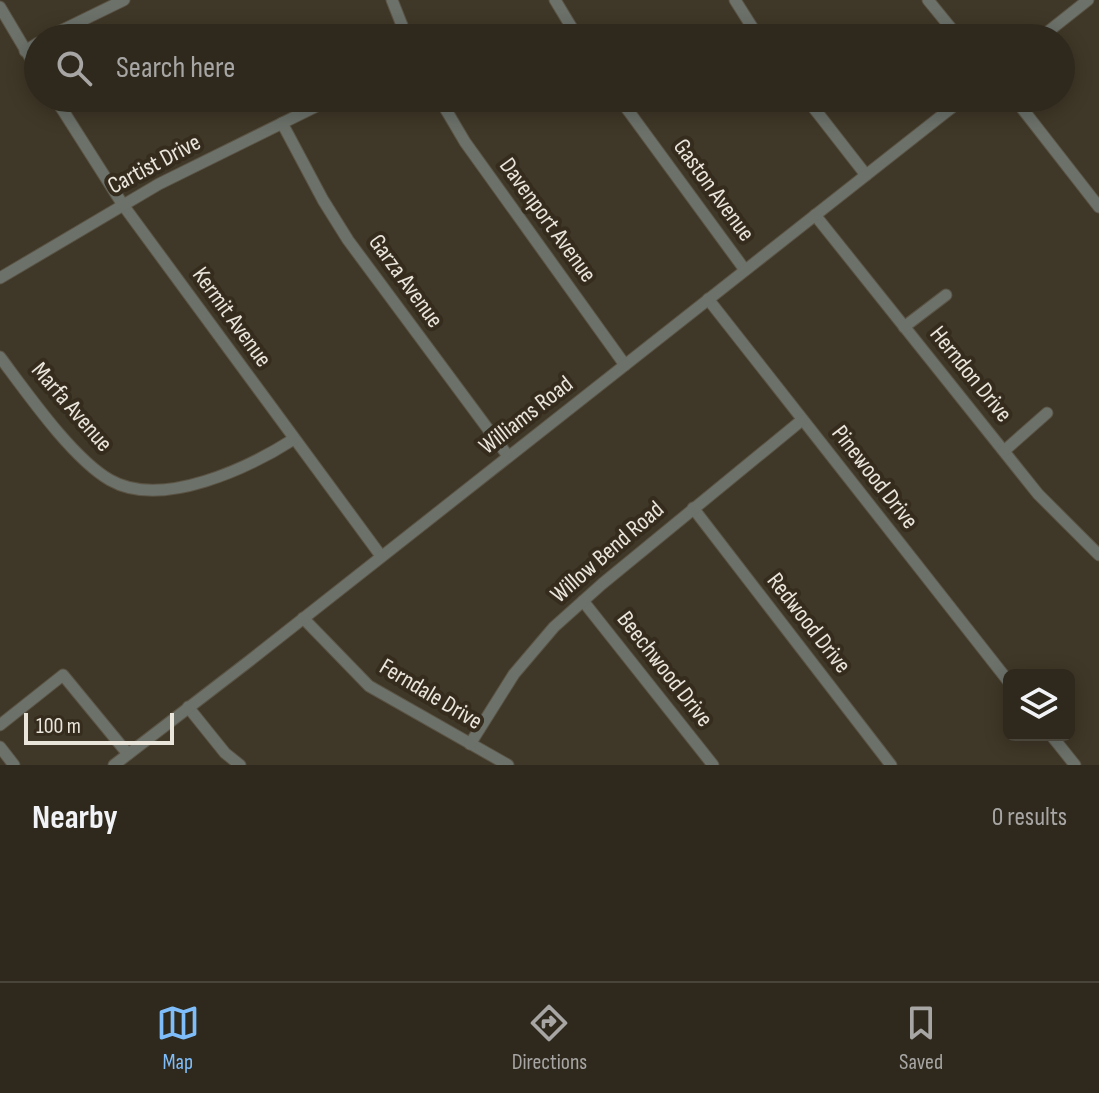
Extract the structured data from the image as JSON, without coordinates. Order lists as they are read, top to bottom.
{
  "streets": {
    "street": [
      "Cartist Drive",
      "Gaston Avenue",
      "Davenport Avenue",
      "Garza Avenue",
      "Kermit Avenue",
      "Herndon Drive",
      "Marfa Avenue",
      "Williams Road",
      "Pinewood Drive",
      "Willow Bend Road",
      "Redwood Drive",
      "Beechwood Drive",
      "Ferndale Drive"
    ]
  },
  "crossings": [
    ["Cartist Drive", "Garza Avenue"],
    ["Cartist Drive", "Kermit Avenue"],
    ["Gaston Avenue", "Williams Road"],
    ["Davenport Avenue", "Williams Road"],
    ["Garza Avenue", "Williams Road"],
    ["Kermit Avenue", "Marfa Avenue"],
    ["Kermit Avenue", "Williams Road"],
    ["Herndon Drive", "Williams Road"],
    ["Williams Road", "Pinewood Drive"],
    ["Williams Road", "Ferndale Drive"],
    ["Pinewood Drive", "Willow Bend Road"],
    ["Willow Bend Road", "Redwood Drive"],
    ["Willow Bend Road", "Beechwood Drive"],
    ["Willow Bend Road", "Ferndale Drive"]
  ],
  "scale_bar": "100 m",
  "page": {
    "search": "Search here",
    "scale": "100 m",
    "heading": ["Nearby", "0 results"],
    "nav": ["Map", "Directions", "Saved"]
  }
}
